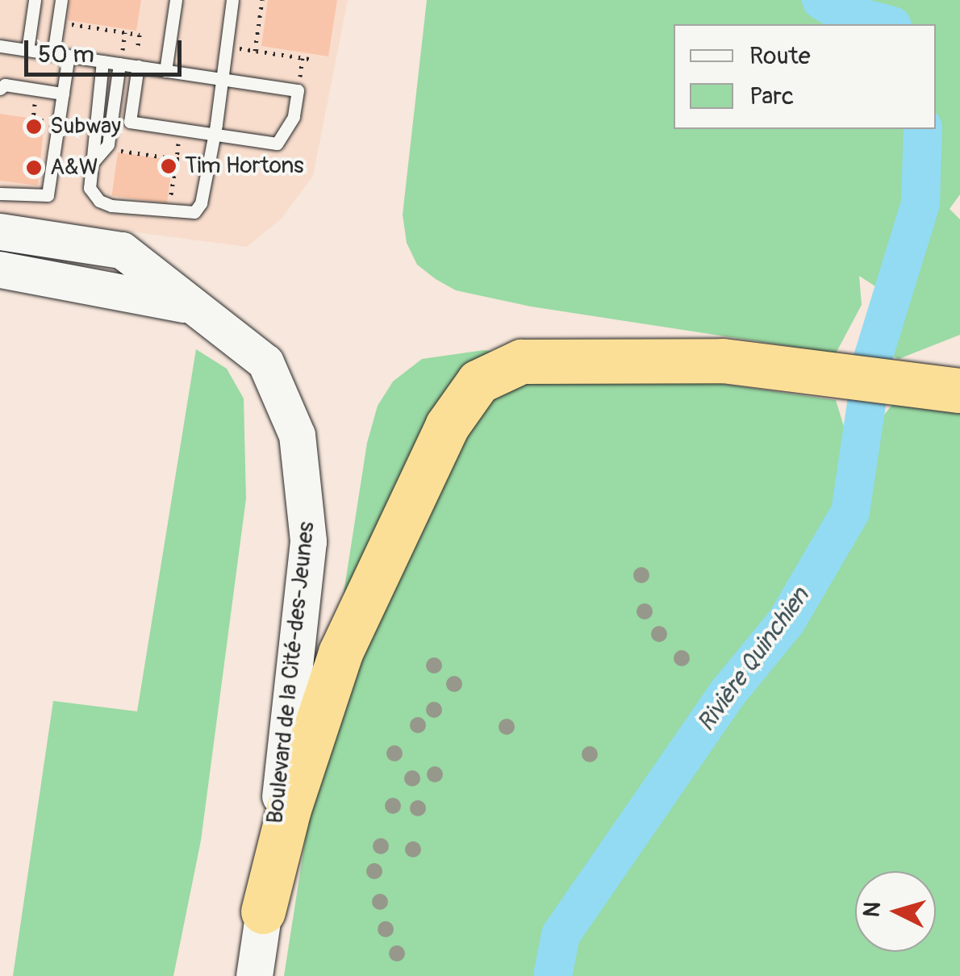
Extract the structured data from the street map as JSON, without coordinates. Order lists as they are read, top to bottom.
{
  "streets": {
    "main road": ["Boulevard de la Cité-des-Jeunes"]
  },
  "water": ["Rivière Quinchien"],
  "places": ["Subway", "Tim Hortons", "A&W"],
  "legend": ["Route", "Parc"],
  "scale_bar": "50 m",
  "north": "left"
}
